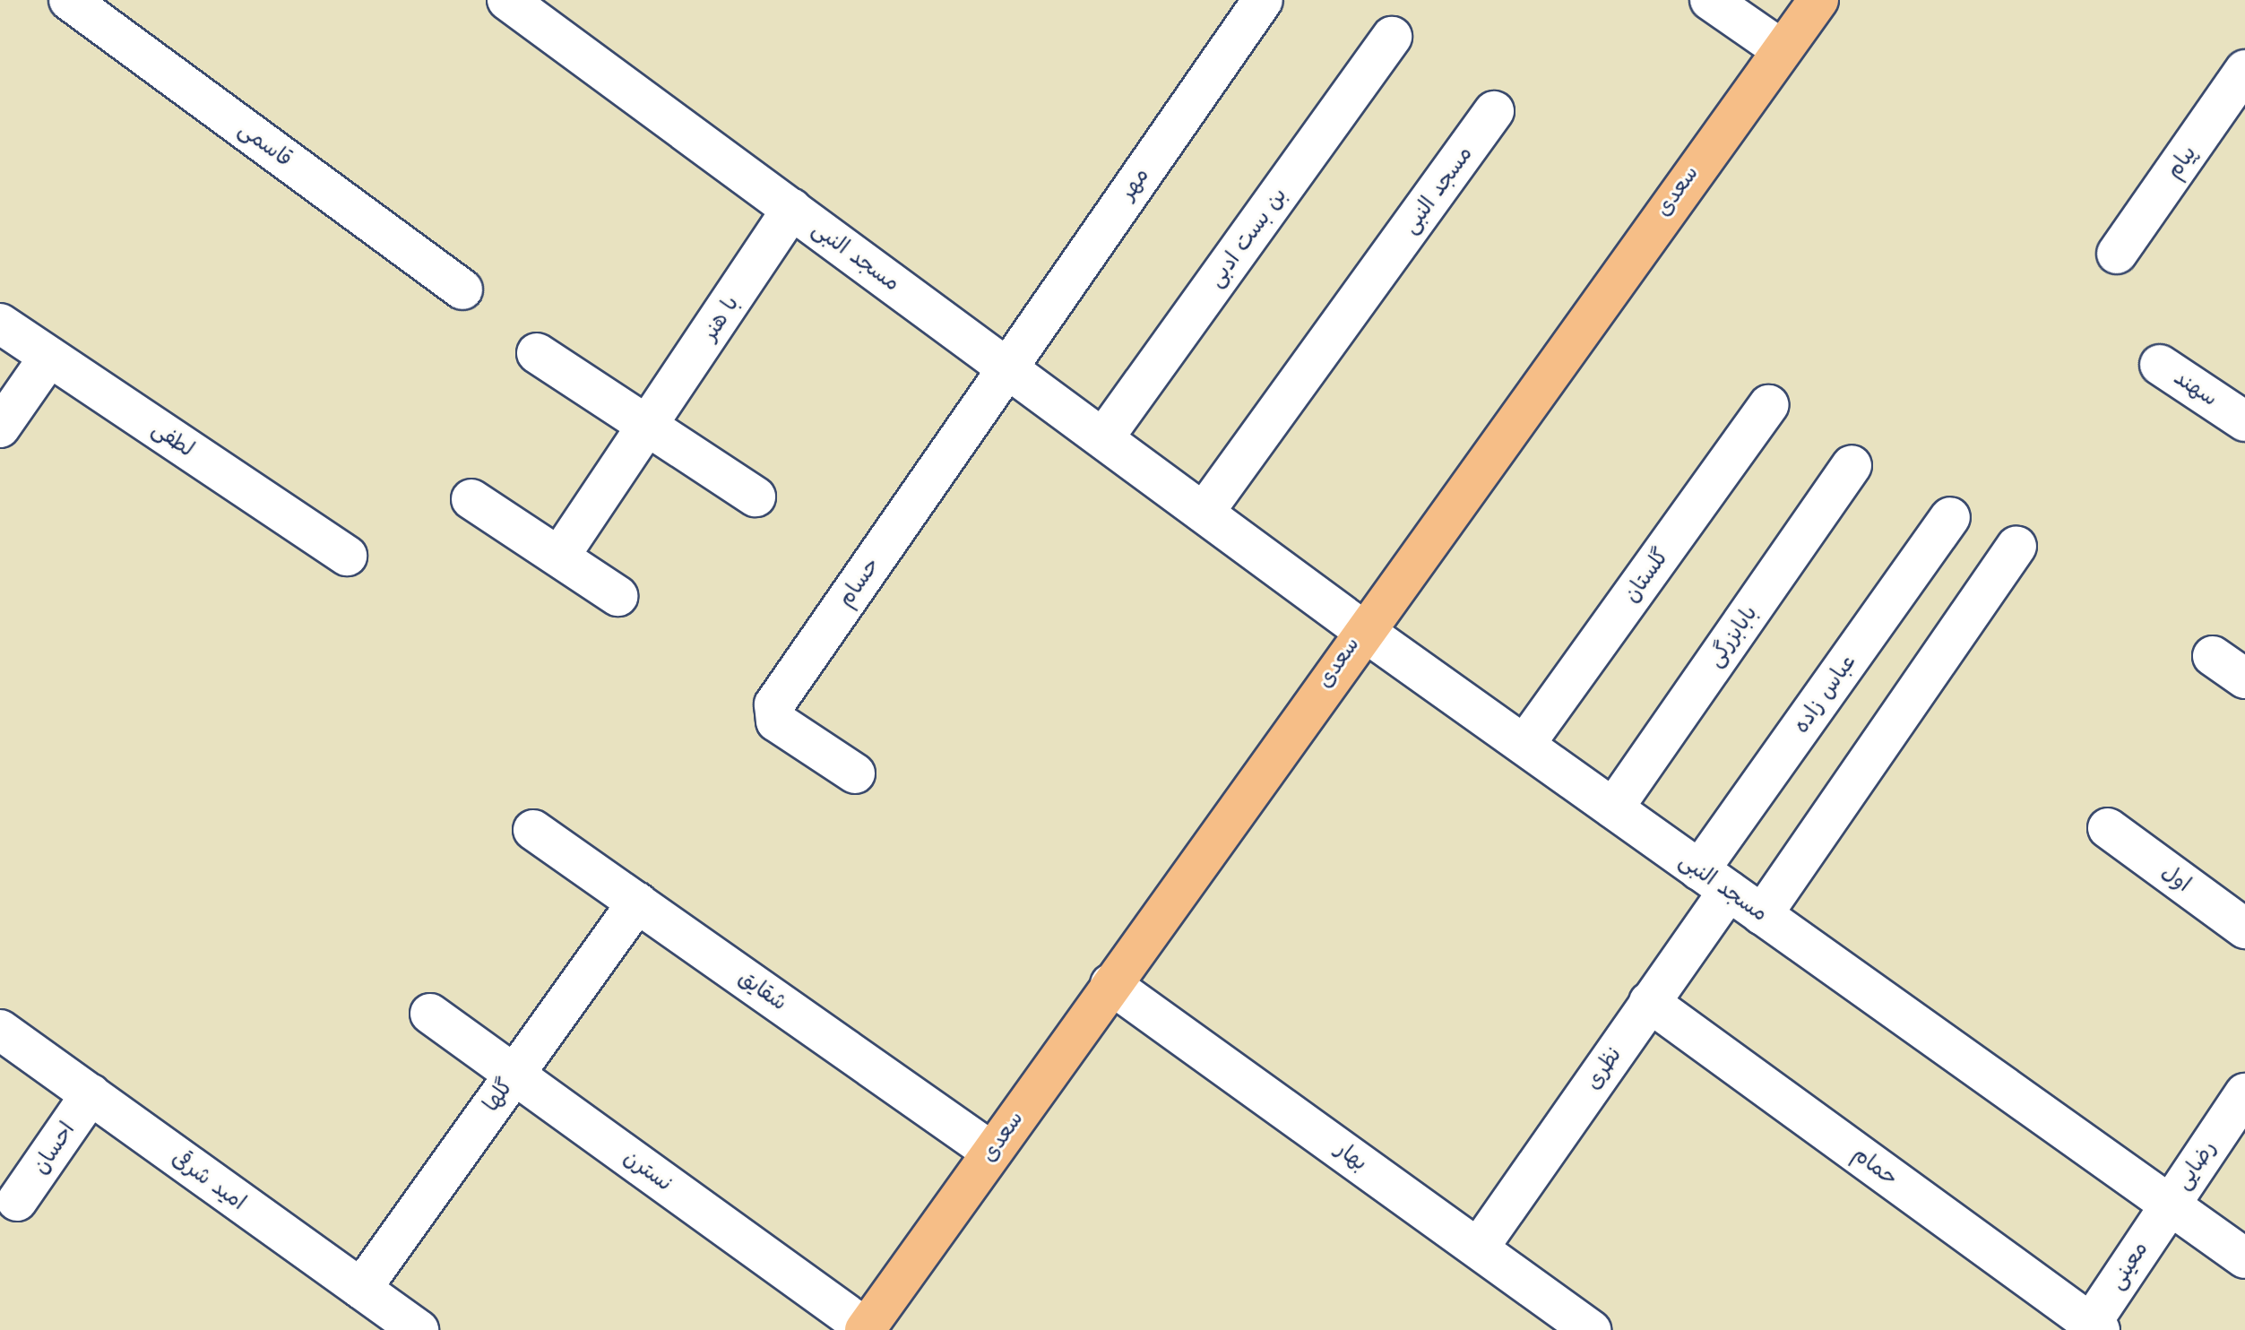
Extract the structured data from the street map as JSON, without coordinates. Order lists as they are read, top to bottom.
{
  "streets": {
    "main road": ["سعدی"],
    "street": [
      "قاسمی",
      "پیام",
      "مهر",
      "مسجد النبی",
      "بن بست ادبی",
      "با هنر",
      "سهند",
      "لطفی",
      "گلستان",
      "حسام",
      "بابابزرگی",
      "عباس زاده",
      "اول",
      "شقایق",
      "نظری",
      "گلها",
      "احسان",
      "بهار",
      "رضایی",
      "حمام",
      "نسترن",
      "امید شرقی",
      "معینی"
    ]
  },
  "crossings": [
    ["مهر", "مسجد النبی"],
    ["مهر", "حسام"],
    ["مسجد النبی", "سعدی"],
    ["مسجد النبی", "بن بست ادبی"],
    ["مسجد النبی", "با هنر"],
    ["مسجد النبی", "گلستان"],
    ["مسجد النبی", "حسام"],
    ["مسجد النبی", "بابابزرگی"],
    ["مسجد النبی", "عباس زاده"],
    ["مسجد النبی", "نظری"],
    ["مسجد النبی", "رضایی"],
    ["مسجد النبی", "معینی"],
    ["سعدی", "شقایق"],
    ["سعدی", "بهار"],
    ["سعدی", "نسترن"],
    ["عباس زاده", "نظری"],
    ["شقایق", "گلها"],
    ["نظری", "بهار"],
    ["نظری", "حمام"],
    ["گلها", "نسترن"],
    ["گلها", "امید شرقی"],
    ["احسان", "امید شرقی"],
    ["رضایی", "معینی"],
    ["حمام", "معینی"]
  ]
}
